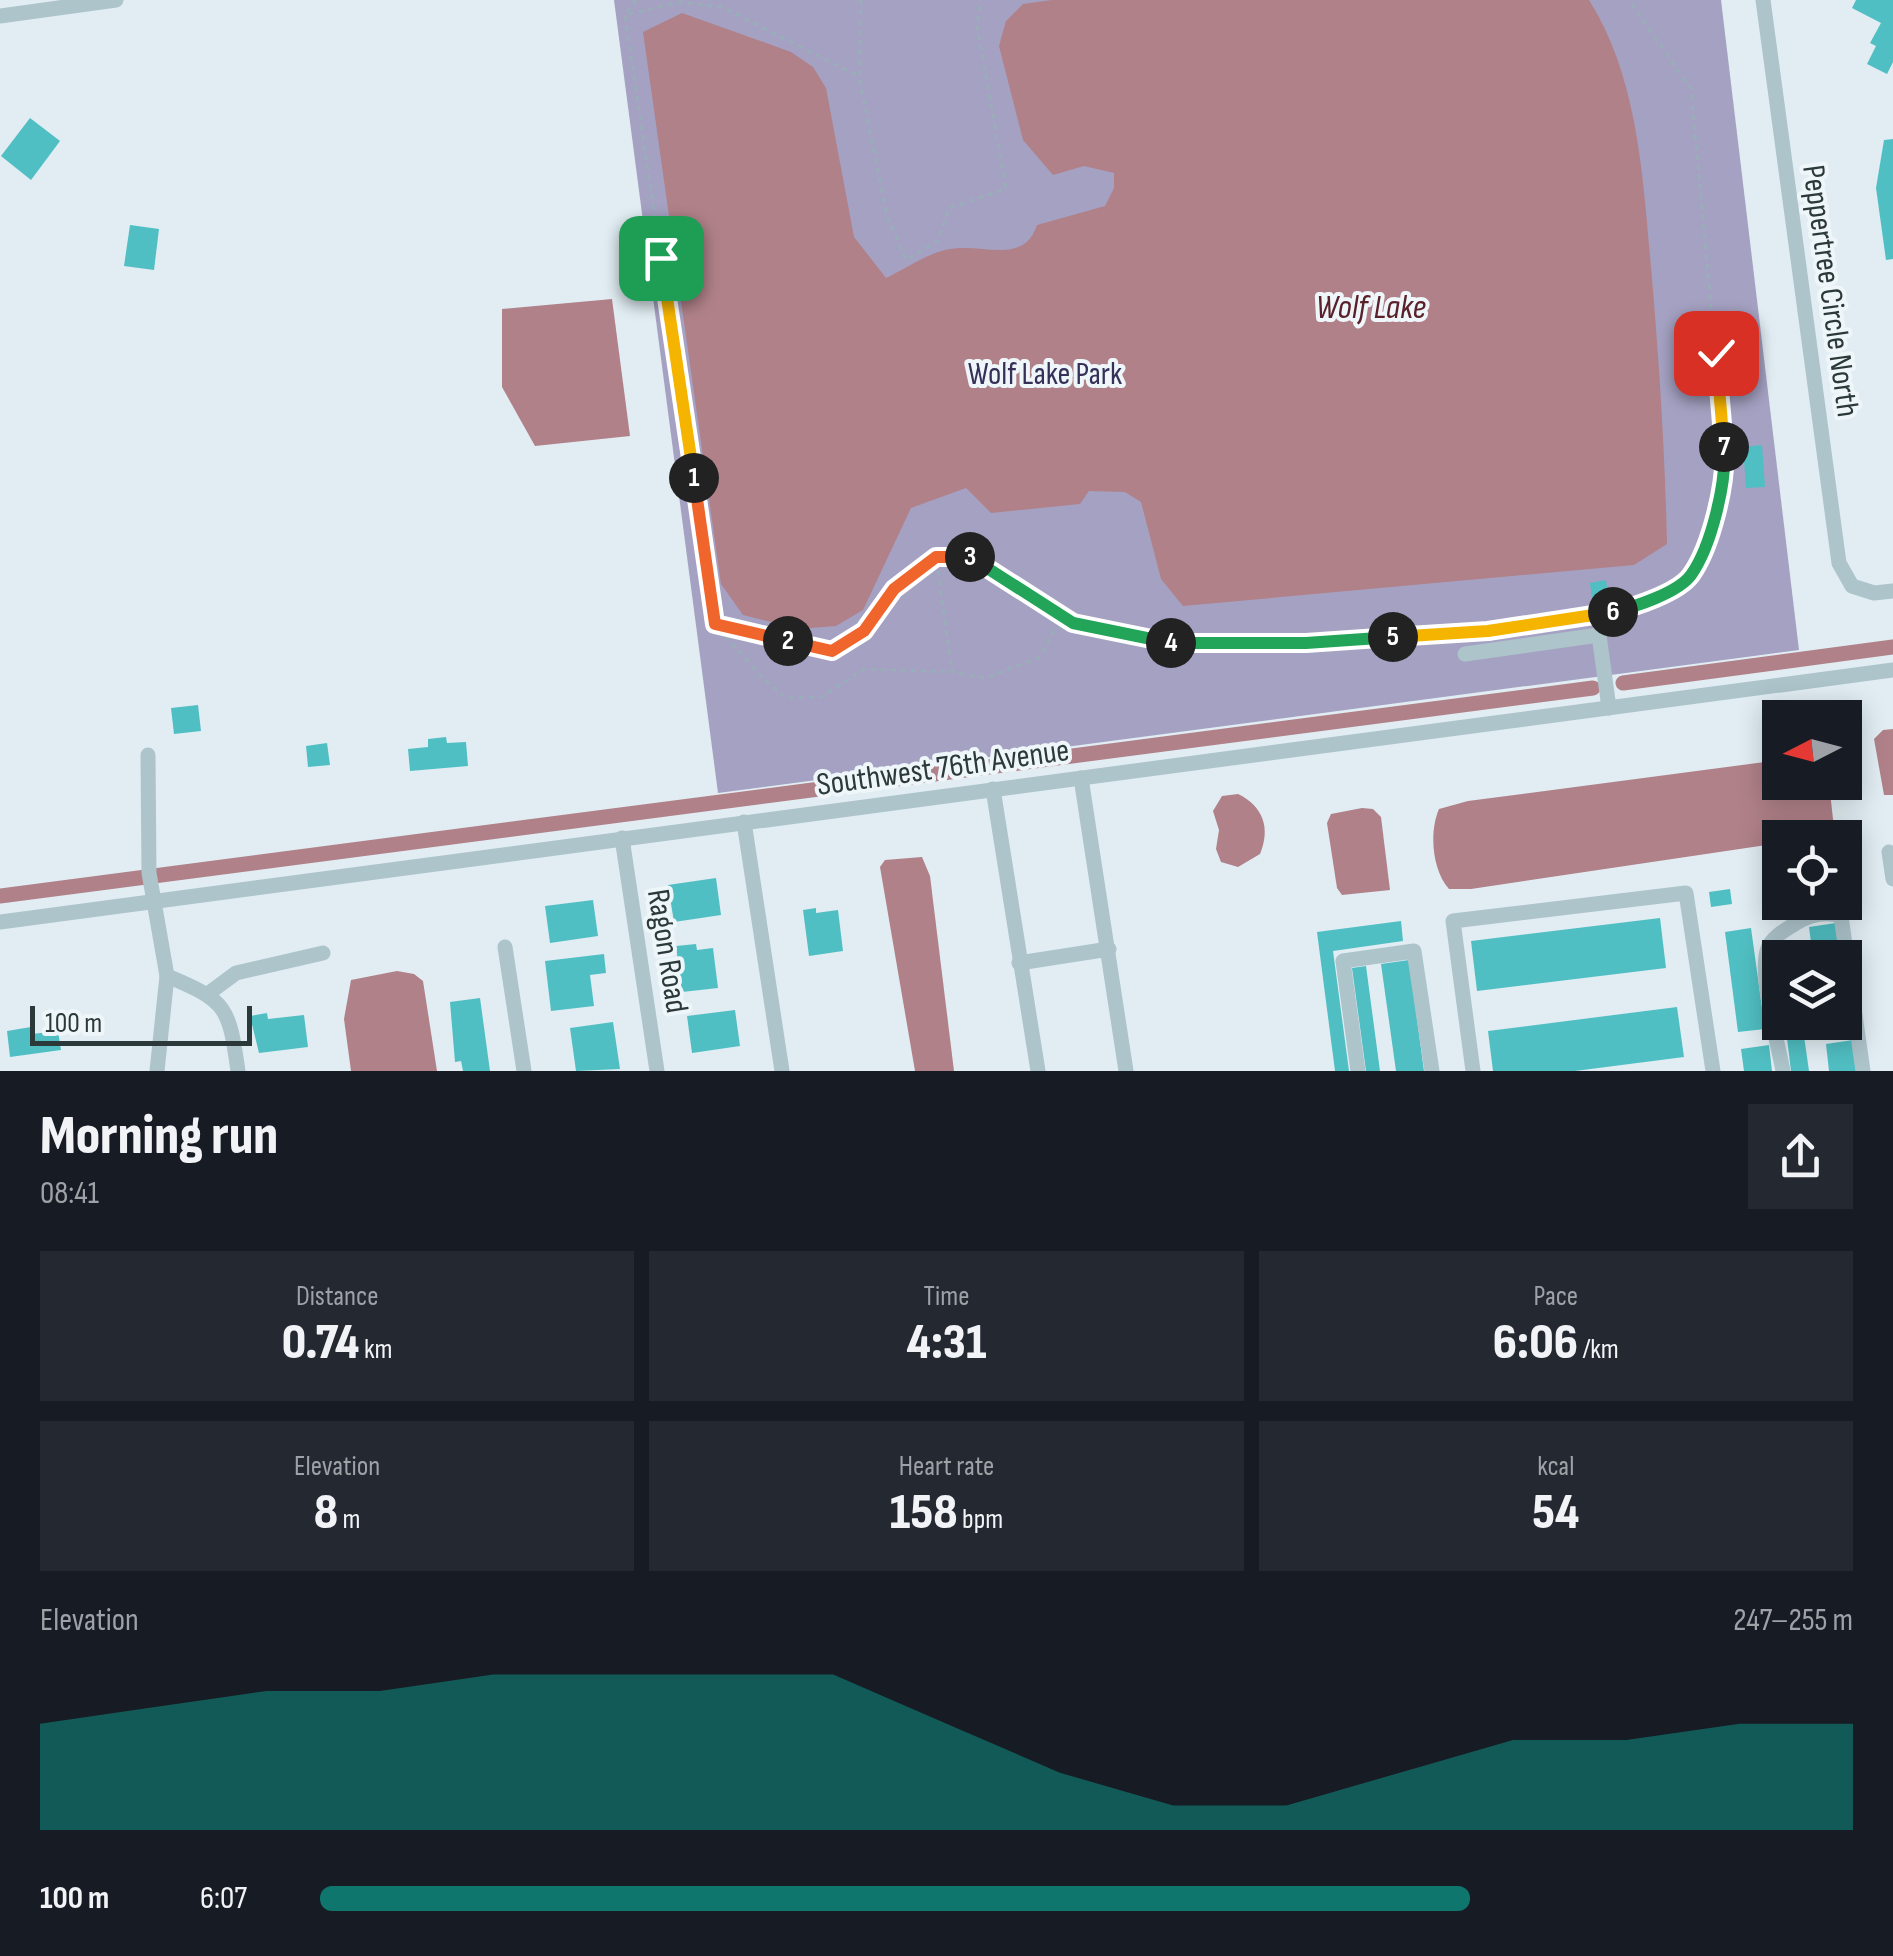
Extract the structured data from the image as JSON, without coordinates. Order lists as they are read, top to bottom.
{
  "streets": {
    "street": ["Peppertree Circle North", "Southwest 76th Avenue", "Ragon Road"]
  },
  "crossings": [
    ["Southwest 76th Avenue", "Ragon Road"]
  ],
  "water": ["Wolf Lake"],
  "parks": ["Wolf Lake Park"],
  "scale_bar": "100 m",
  "north": "left",
  "page": {
    "pins": [
      "7",
      "1",
      "3",
      "6",
      "5",
      "2",
      "4"
    ],
    "scale": "100 m",
    "heading": ["Morning run", "08:41"],
    "stats": [
      ["Distance", "0.74 km"],
      ["Time", "4:31"],
      ["Pace", "6:06 /km"],
      ["Elevation", "8 m"],
      ["Heart rate", "158 bpm"],
      ["kcal", "54"]
    ],
    "chart": ["Elevation", "247–255 m"],
    "list": [
      {
        "name": "100 m",
        "note": "6:07"
      }
    ]
  }
}
